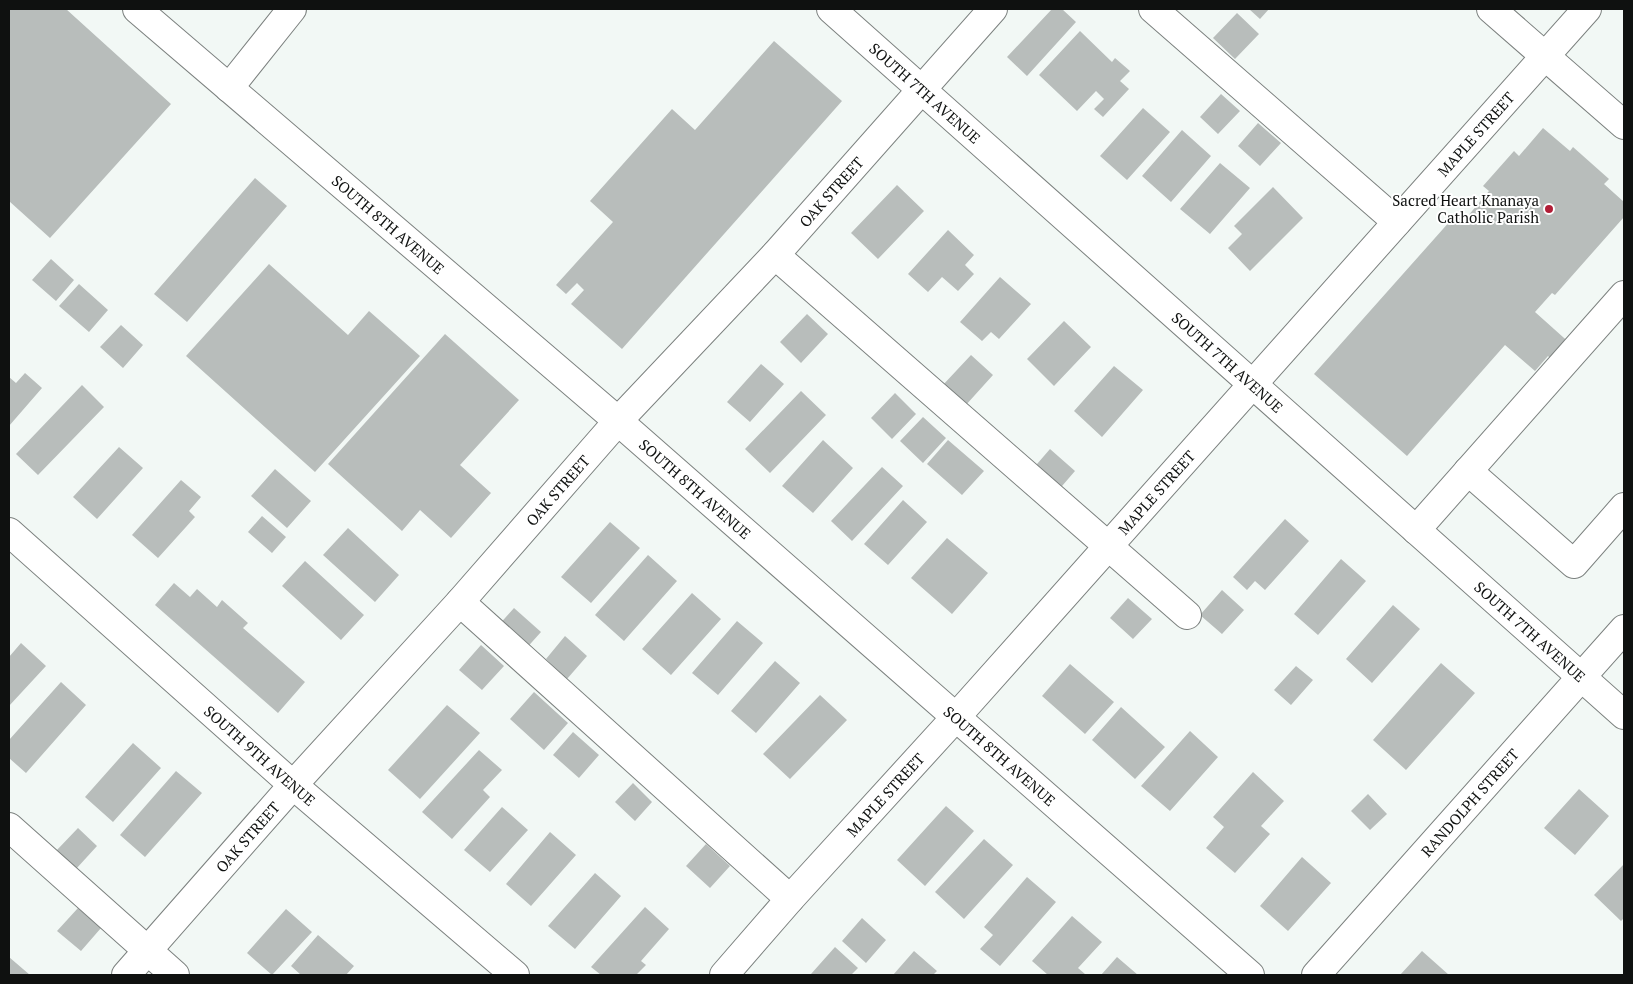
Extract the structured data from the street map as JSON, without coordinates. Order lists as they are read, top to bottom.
{
  "streets": {
    "street": [
      "SOUTH 7TH AVENUE",
      "MAPLE STREET",
      "OAK STREET",
      "SOUTH 8TH AVENUE",
      "SOUTH 9TH AVENUE",
      "RANDOLPH STREET"
    ]
  },
  "crossings": [
    ["SOUTH 7TH AVENUE", "MAPLE STREET"],
    ["SOUTH 7TH AVENUE", "OAK STREET"],
    ["SOUTH 7TH AVENUE", "RANDOLPH STREET"],
    ["MAPLE STREET", "SOUTH 8TH AVENUE"],
    ["OAK STREET", "SOUTH 8TH AVENUE"],
    ["OAK STREET", "SOUTH 9TH AVENUE"]
  ],
  "places": ["Sacred Heart Knanaya Catholic Parish"]
}
